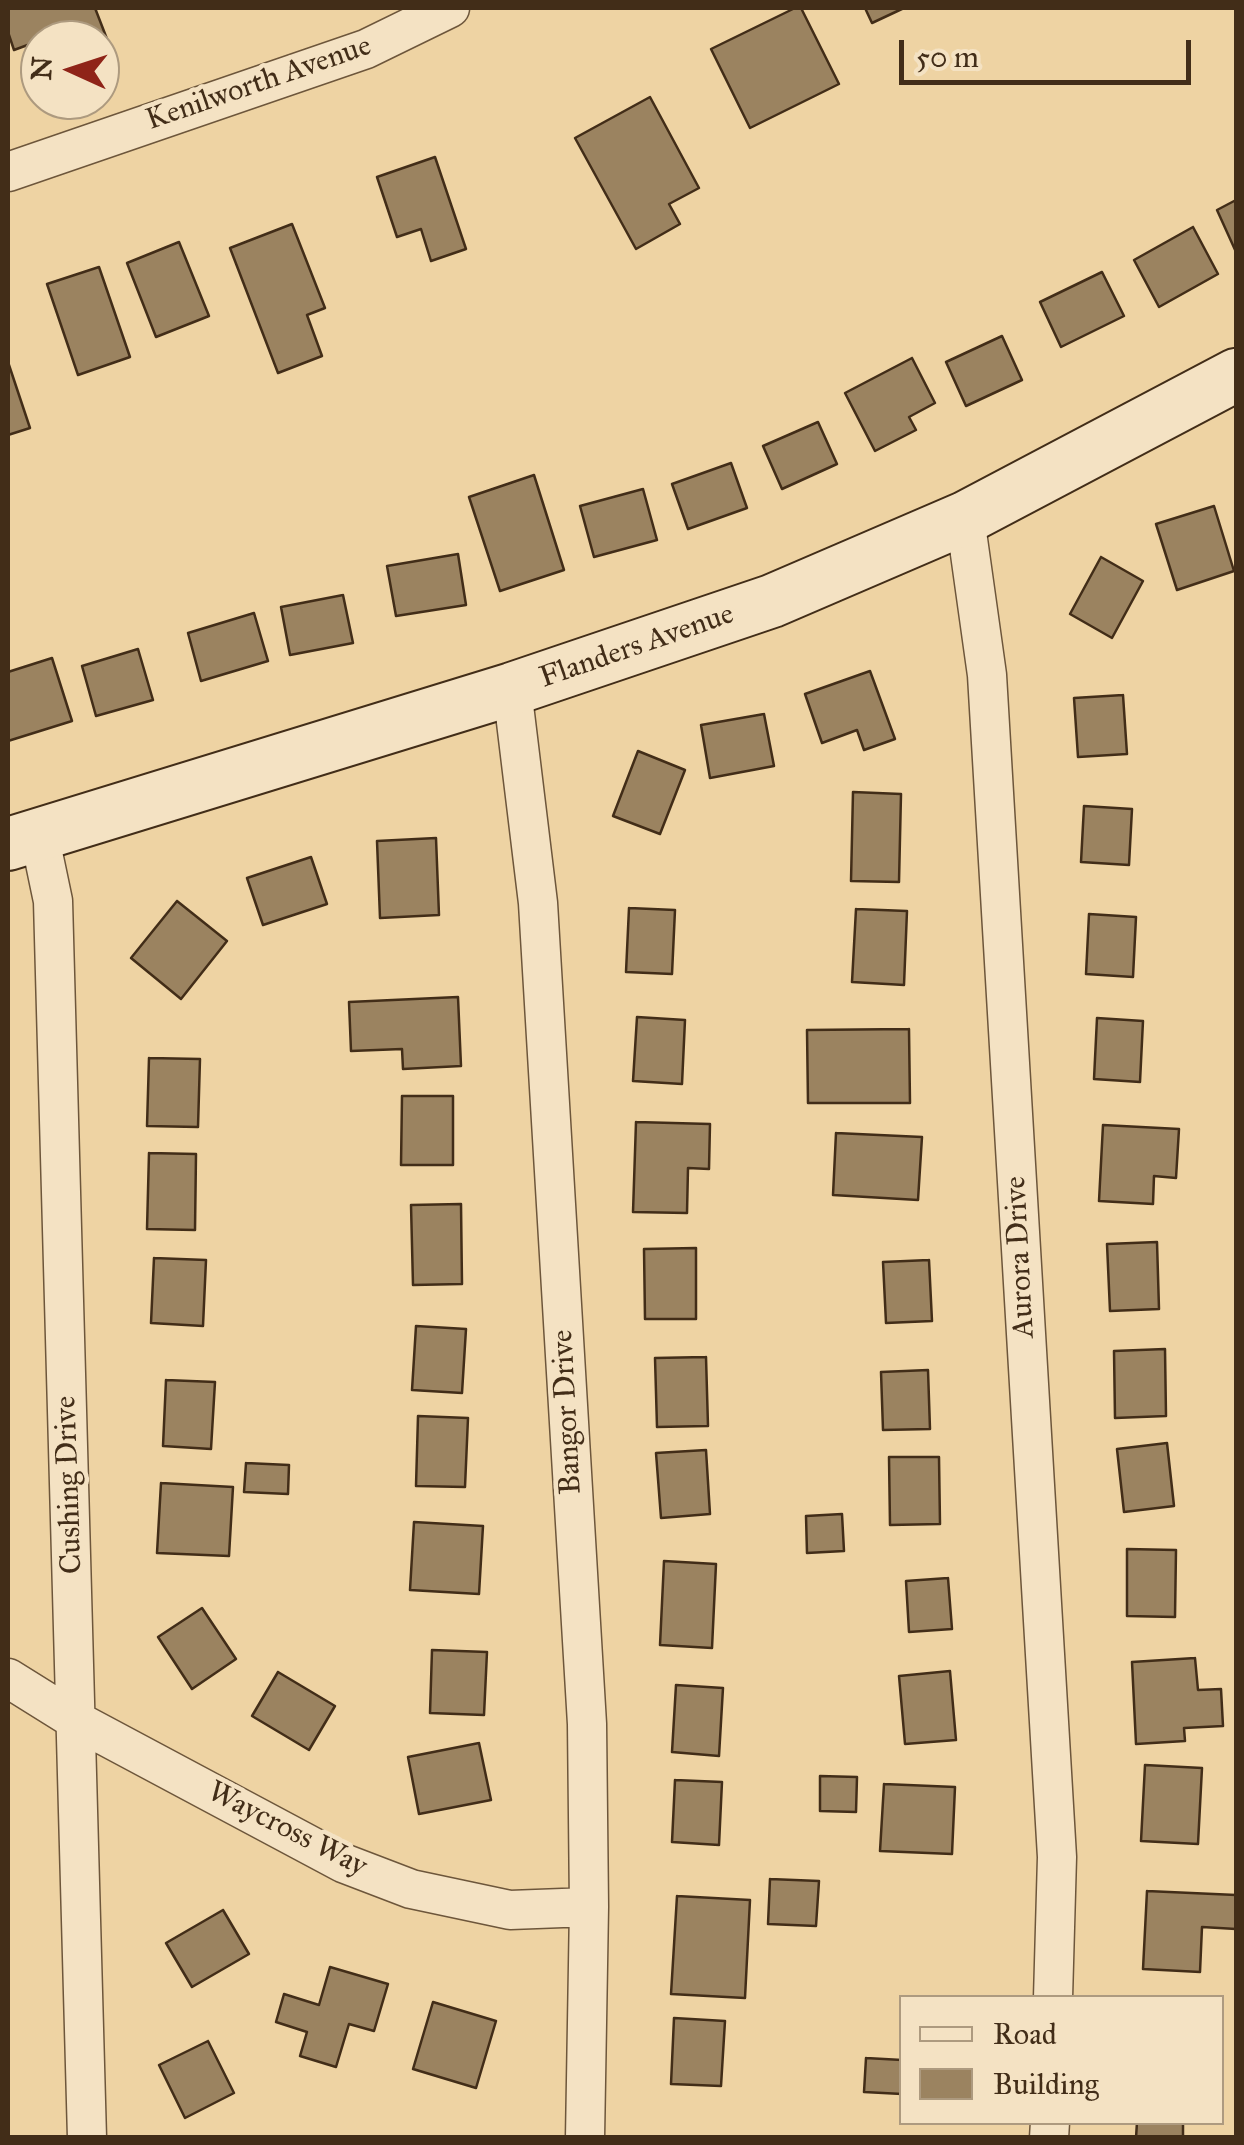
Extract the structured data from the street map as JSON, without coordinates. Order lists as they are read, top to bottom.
{
  "streets": {
    "street": [
      "Kenilworth Avenue",
      "Flanders Avenue",
      "Aurora Drive",
      "Bangor Drive",
      "Cushing Drive",
      "Waycross Way"
    ]
  },
  "crossings": [
    ["Flanders Avenue", "Aurora Drive"],
    ["Flanders Avenue", "Bangor Drive"],
    ["Flanders Avenue", "Cushing Drive"],
    ["Bangor Drive", "Waycross Way"],
    ["Cushing Drive", "Waycross Way"]
  ],
  "legend": ["Road", "Building"],
  "scale_bar": "50 m",
  "north": "left"
}
